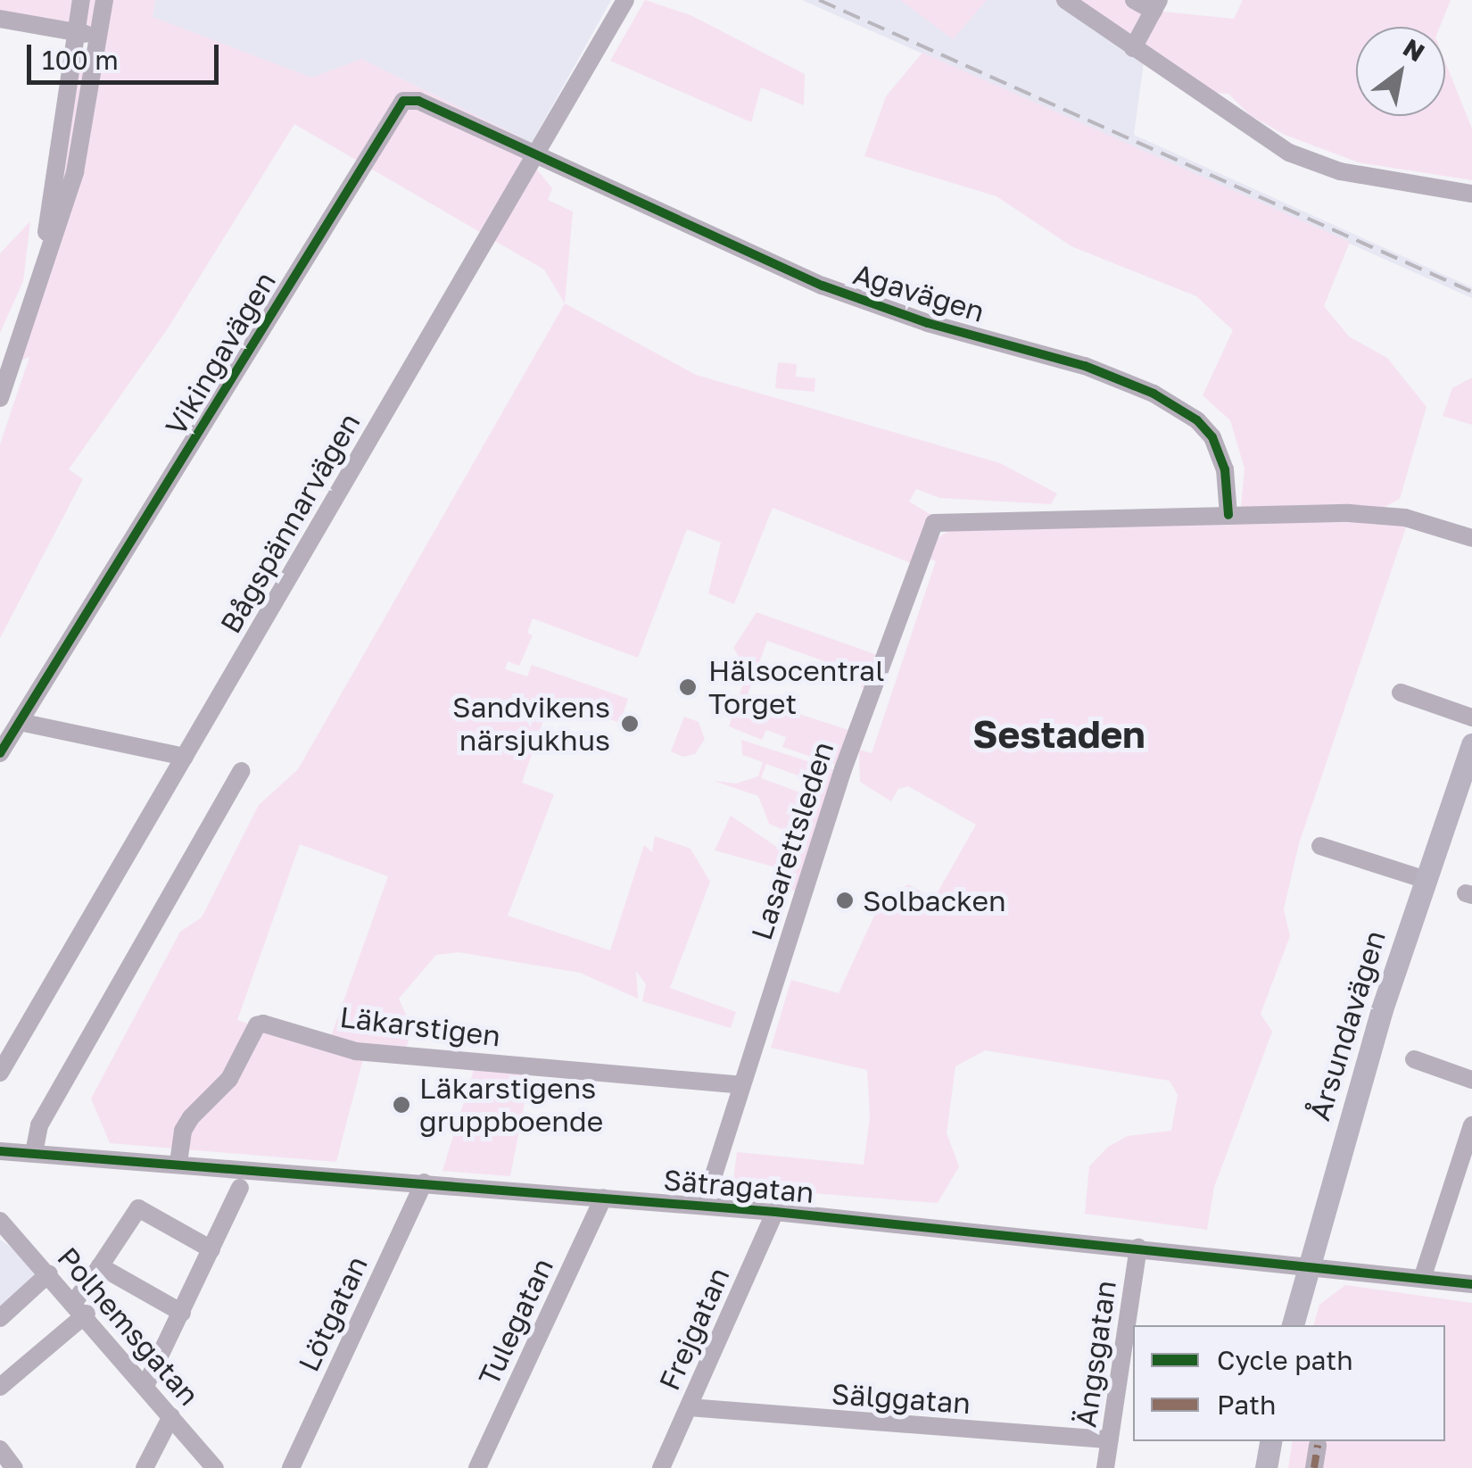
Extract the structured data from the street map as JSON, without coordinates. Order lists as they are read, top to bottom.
{
  "streets": {
    "main road": ["Årsundavägen"],
    "street": [
      "Agavägen",
      "Vikingavägen",
      "Bågspännarvägen",
      "Lasarettsleden",
      "Läkarstigen",
      "Sätragatan",
      "Lötgatan",
      "Tulegatan",
      "Polhemsgatan",
      "Frejgatan",
      "Ängsgatan",
      "Sälggatan"
    ]
  },
  "crossings": [
    ["Agavägen", "Vikingavägen"],
    ["Agavägen", "Bågspännarvägen"],
    ["Agavägen", "Lasarettsleden"],
    ["Vikingavägen", "Bågspännarvägen"],
    ["Lasarettsleden", "Läkarstigen"],
    ["Lasarettsleden", "Sätragatan"],
    ["Årsundavägen", "Sätragatan"],
    ["Läkarstigen", "Sätragatan"],
    ["Sätragatan", "Lötgatan"],
    ["Sätragatan", "Tulegatan"],
    ["Sätragatan", "Frejgatan"],
    ["Sätragatan", "Ängsgatan"],
    ["Frejgatan", "Sälggatan"],
    ["Ängsgatan", "Sälggatan"]
  ],
  "districts": ["Sestaden"],
  "places": [
    "Hälsocentral Torget",
    "Sandvikens närsjukhus",
    "Solbacken",
    "Läkarstigens gruppboende"
  ],
  "legend": ["Cycle path", "Path"],
  "scale_bar": "100 m",
  "north": "top right"
}
